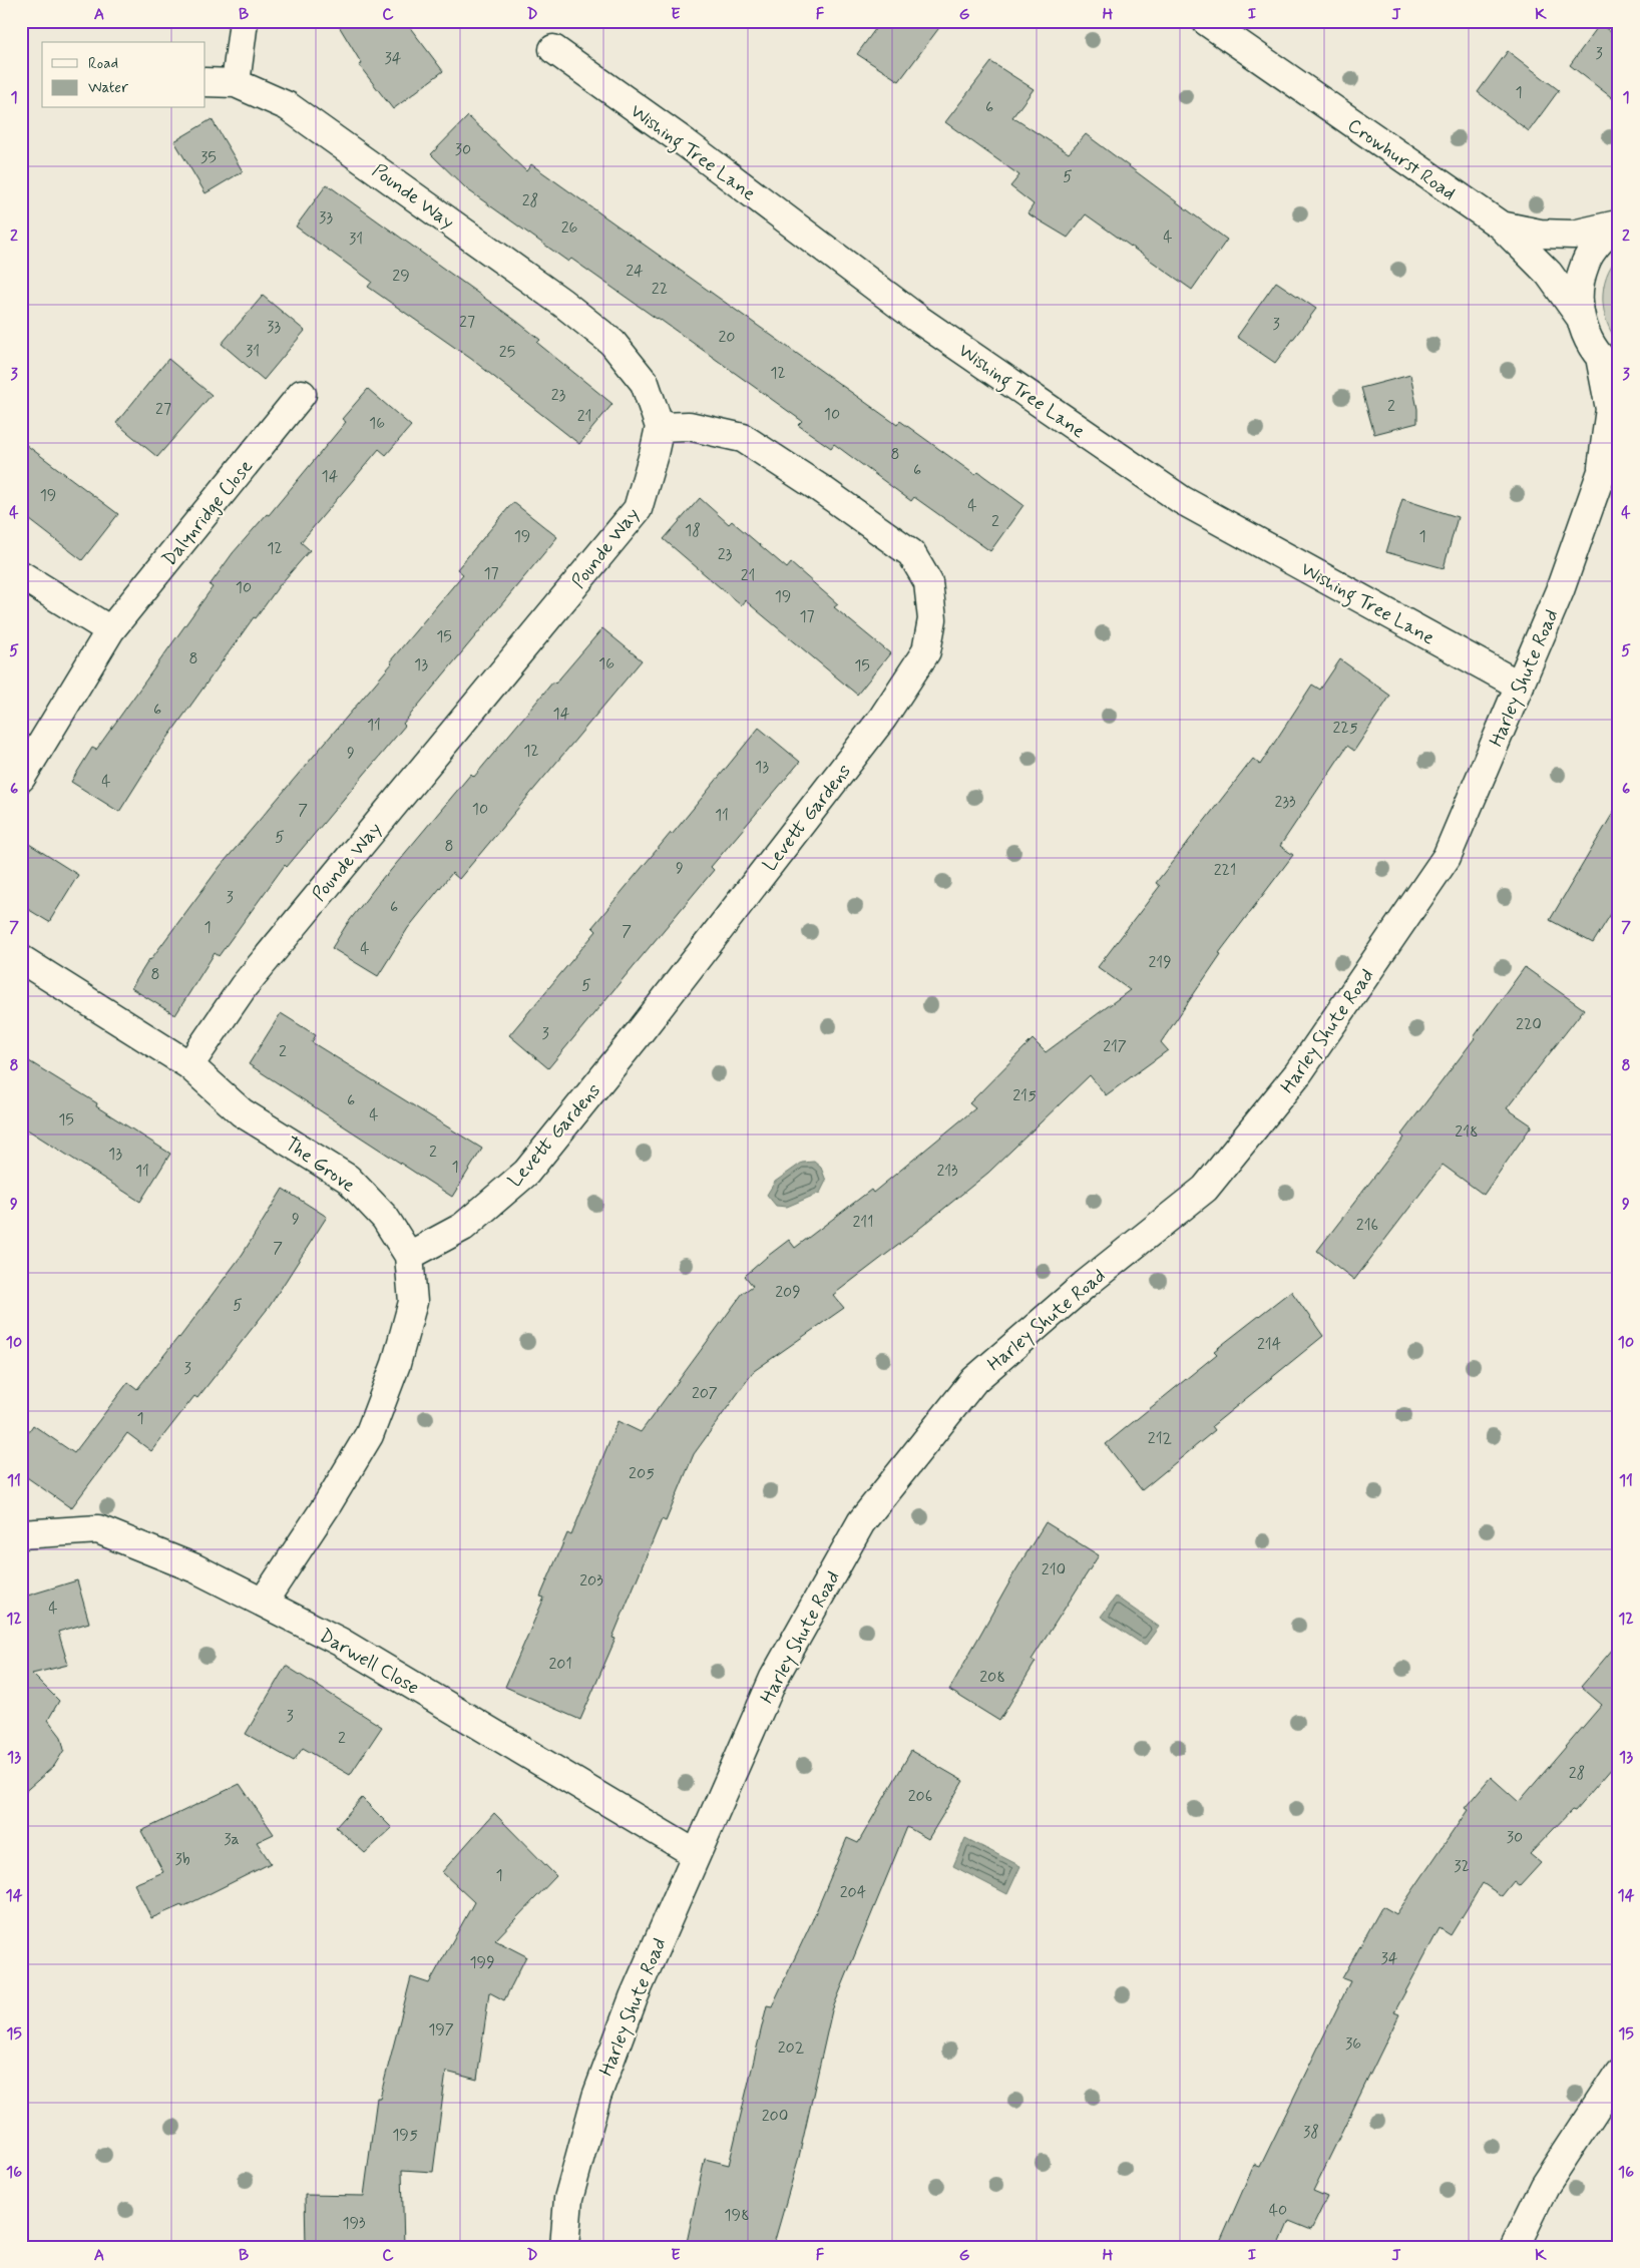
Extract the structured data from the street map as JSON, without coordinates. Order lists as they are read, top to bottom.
{
  "streets": {
    "street": [
      "Wishing Tree Lane",
      "Crowhurst Road",
      "Pounde Way",
      "Dalynridge Close",
      "Harley Shute Road",
      "Levett Gardens",
      "The Grove",
      "Darwell Close"
    ]
  },
  "crossings": [
    ["Wishing Tree Lane", "Harley Shute Road"],
    ["Pounde Way", "Levett Gardens"],
    ["Pounde Way", "The Grove"],
    ["Harley Shute Road", "Darwell Close"],
    ["Levett Gardens", "The Grove"],
    ["The Grove", "Darwell Close"]
  ],
  "house_numbers": [
    "3",
    "34",
    "1",
    "6",
    "30",
    "35",
    "5",
    "28",
    "33",
    "26",
    "4",
    "31",
    "24",
    "29",
    "22",
    "27",
    "3",
    "33",
    "20",
    "31",
    "25",
    "12",
    "23",
    "2",
    "27",
    "10",
    "21",
    "16",
    "8",
    "6",
    "14",
    "19",
    "4",
    "2",
    "18",
    "19",
    "1",
    "12",
    "23",
    "17",
    "21",
    "10",
    "19",
    "17",
    "15",
    "8",
    "16",
    "13",
    "15",
    "6",
    "14",
    "11",
    "225",
    "12",
    "9",
    "13",
    "4",
    "233",
    "10",
    "7",
    "11",
    "5",
    "8",
    "9",
    "221",
    "3",
    "6",
    "1",
    "7",
    "4",
    "219",
    "8",
    "5",
    "220",
    "3",
    "217",
    "2",
    "215",
    "6",
    "4",
    "15",
    "218",
    "2",
    "13",
    "1",
    "11",
    "213",
    "9",
    "211",
    "216",
    "7",
    "209",
    "5",
    "214",
    "3",
    "207",
    "1",
    "212",
    "205",
    "210",
    "203",
    "4",
    "201",
    "208",
    "3",
    "2",
    "28",
    "206",
    "30",
    "3a",
    "3b",
    "32",
    "1",
    "204",
    "34",
    "199",
    "197",
    "36",
    "202",
    "200",
    "38",
    "195",
    "40",
    "198",
    "193"
  ],
  "legend": ["Road", "Water"],
  "grid": {
    "columns": [
      "A",
      "B",
      "C",
      "D",
      "E",
      "F",
      "G",
      "H",
      "I",
      "J",
      "K"
    ],
    "rows": [
      "1",
      "2",
      "3",
      "4",
      "5",
      "6",
      "7",
      "8",
      "9",
      "10",
      "11",
      "12",
      "13",
      "14",
      "15",
      "16"
    ]
  }
}
